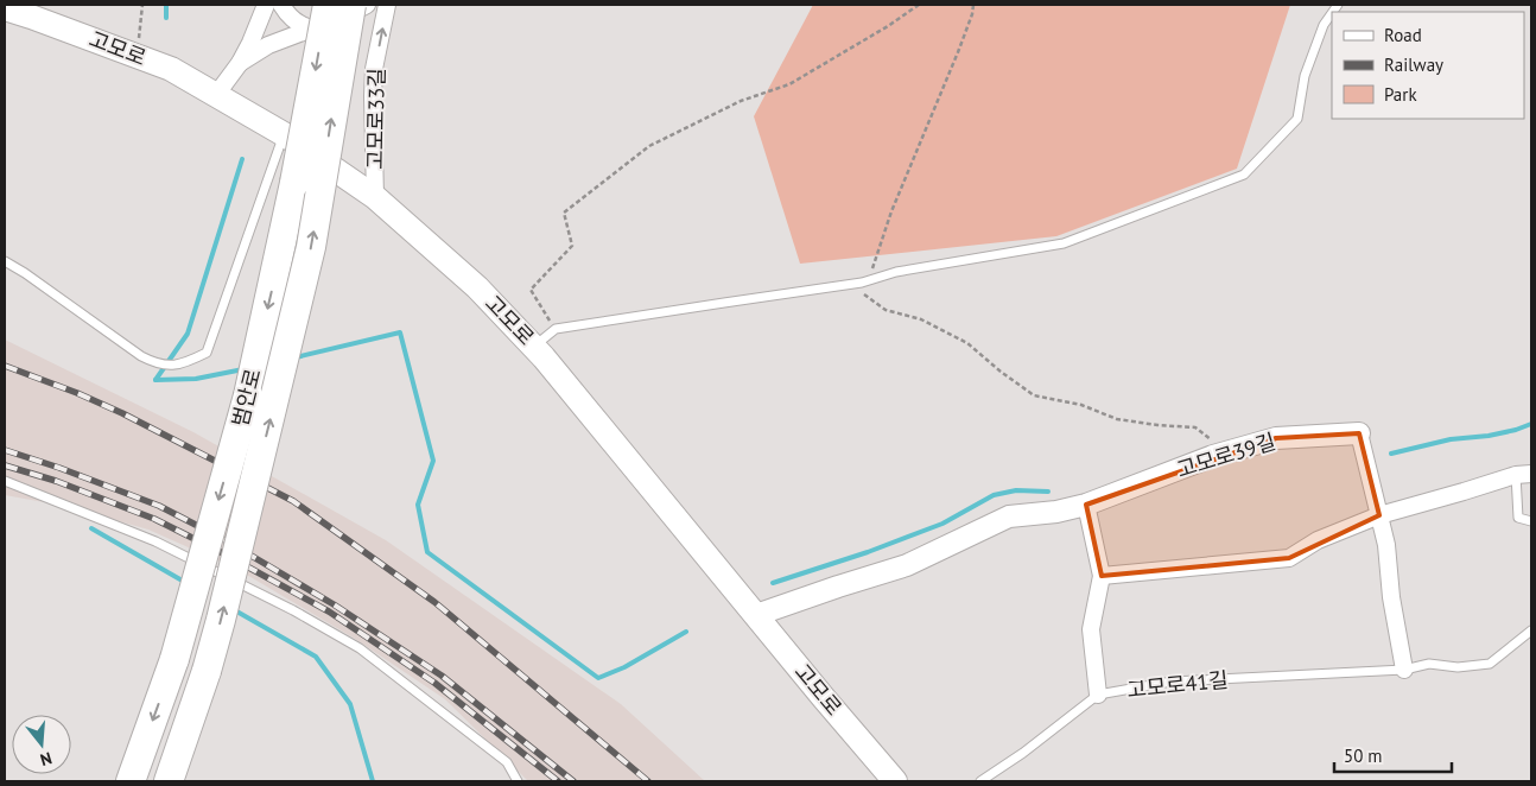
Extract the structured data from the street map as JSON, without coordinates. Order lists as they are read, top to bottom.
{
  "streets": {
    "highway": ["범안로"],
    "main road": ["고모로"],
    "street": ["고모로33길", "고모로39길"],
    "lane": ["고모로41길"]
  },
  "crossings": [
    ["고모로", "고모로33길"],
    ["고모로", "고모로39길"]
  ],
  "legend": ["Road", "Railway", "Park"],
  "scale_bar": "50 m",
  "north": "bottom"
}
